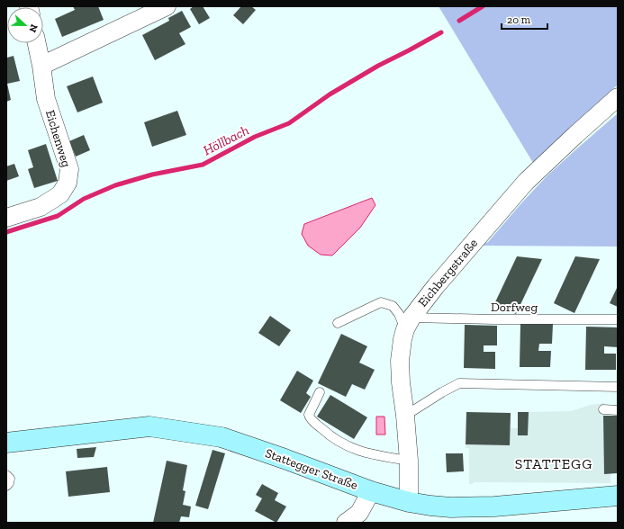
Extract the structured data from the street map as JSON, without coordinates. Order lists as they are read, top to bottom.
{
  "streets": {
    "main road": ["Stattegger Straße"],
    "street": ["Eichenweg", "Eichbergstraße"],
    "lane": ["Dorfweg"]
  },
  "crossings": [
    ["Eichbergstraße", "Dorfweg"],
    ["Eichbergstraße", "Stattegger Straße"]
  ],
  "districts": ["STATTEGG"],
  "water": ["Höllbach"],
  "scale_bar": "20 m",
  "north": "right"
}
